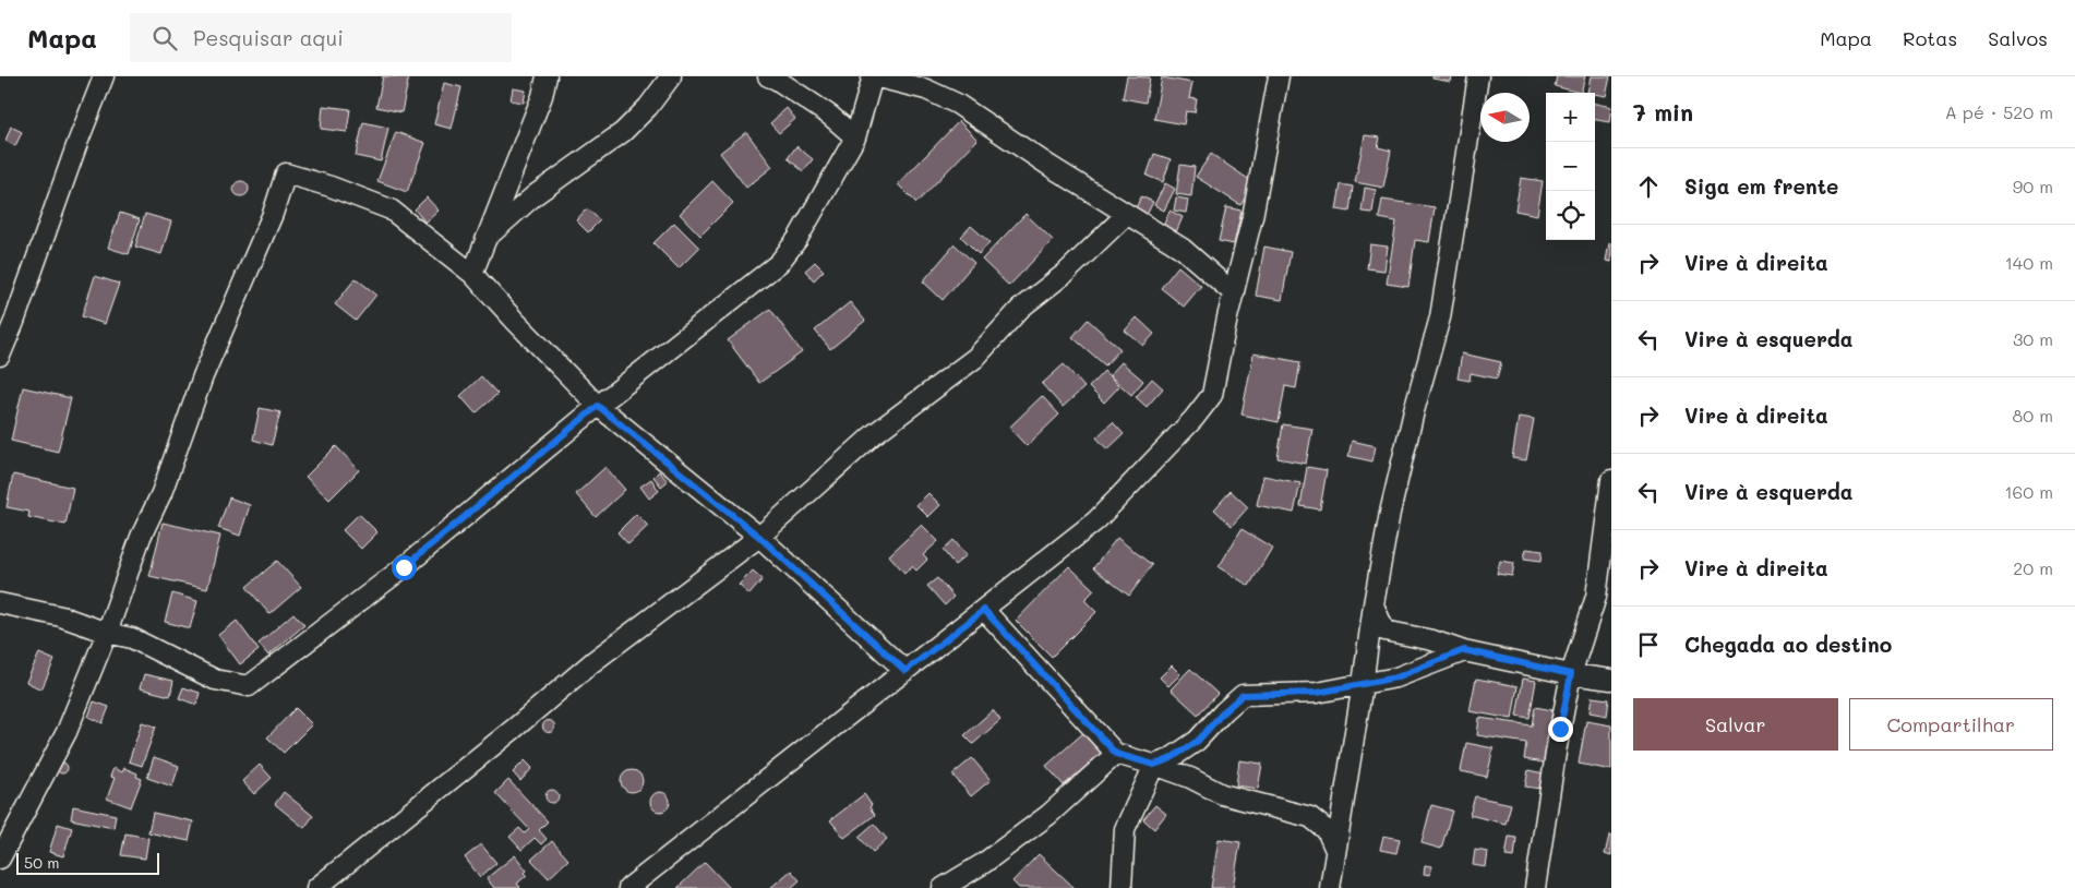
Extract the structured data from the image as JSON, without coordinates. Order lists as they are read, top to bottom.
{
  "scale_bar": "50 m",
  "north": "left",
  "page": {
    "header": "Mapa",
    "search": "Pesquisar aqui",
    "nav": ["Mapa", "Rotas", "Salvos"],
    "heading": ["7 min", "A pé · 520 m"],
    "map_buttons": ["+", "−"],
    "list": [
      ["Siga em frente", "90 m"],
      ["Vire à direita", "140 m"],
      ["Vire à esquerda", "30 m"],
      ["Vire à direita", "80 m"],
      ["Vire à esquerda", "160 m"],
      ["Vire à direita", "20 m"],
      "Chegada ao destino"
    ],
    "buttons": ["Salvar", "Compartilhar"],
    "scale": "50 m"
  }
}
